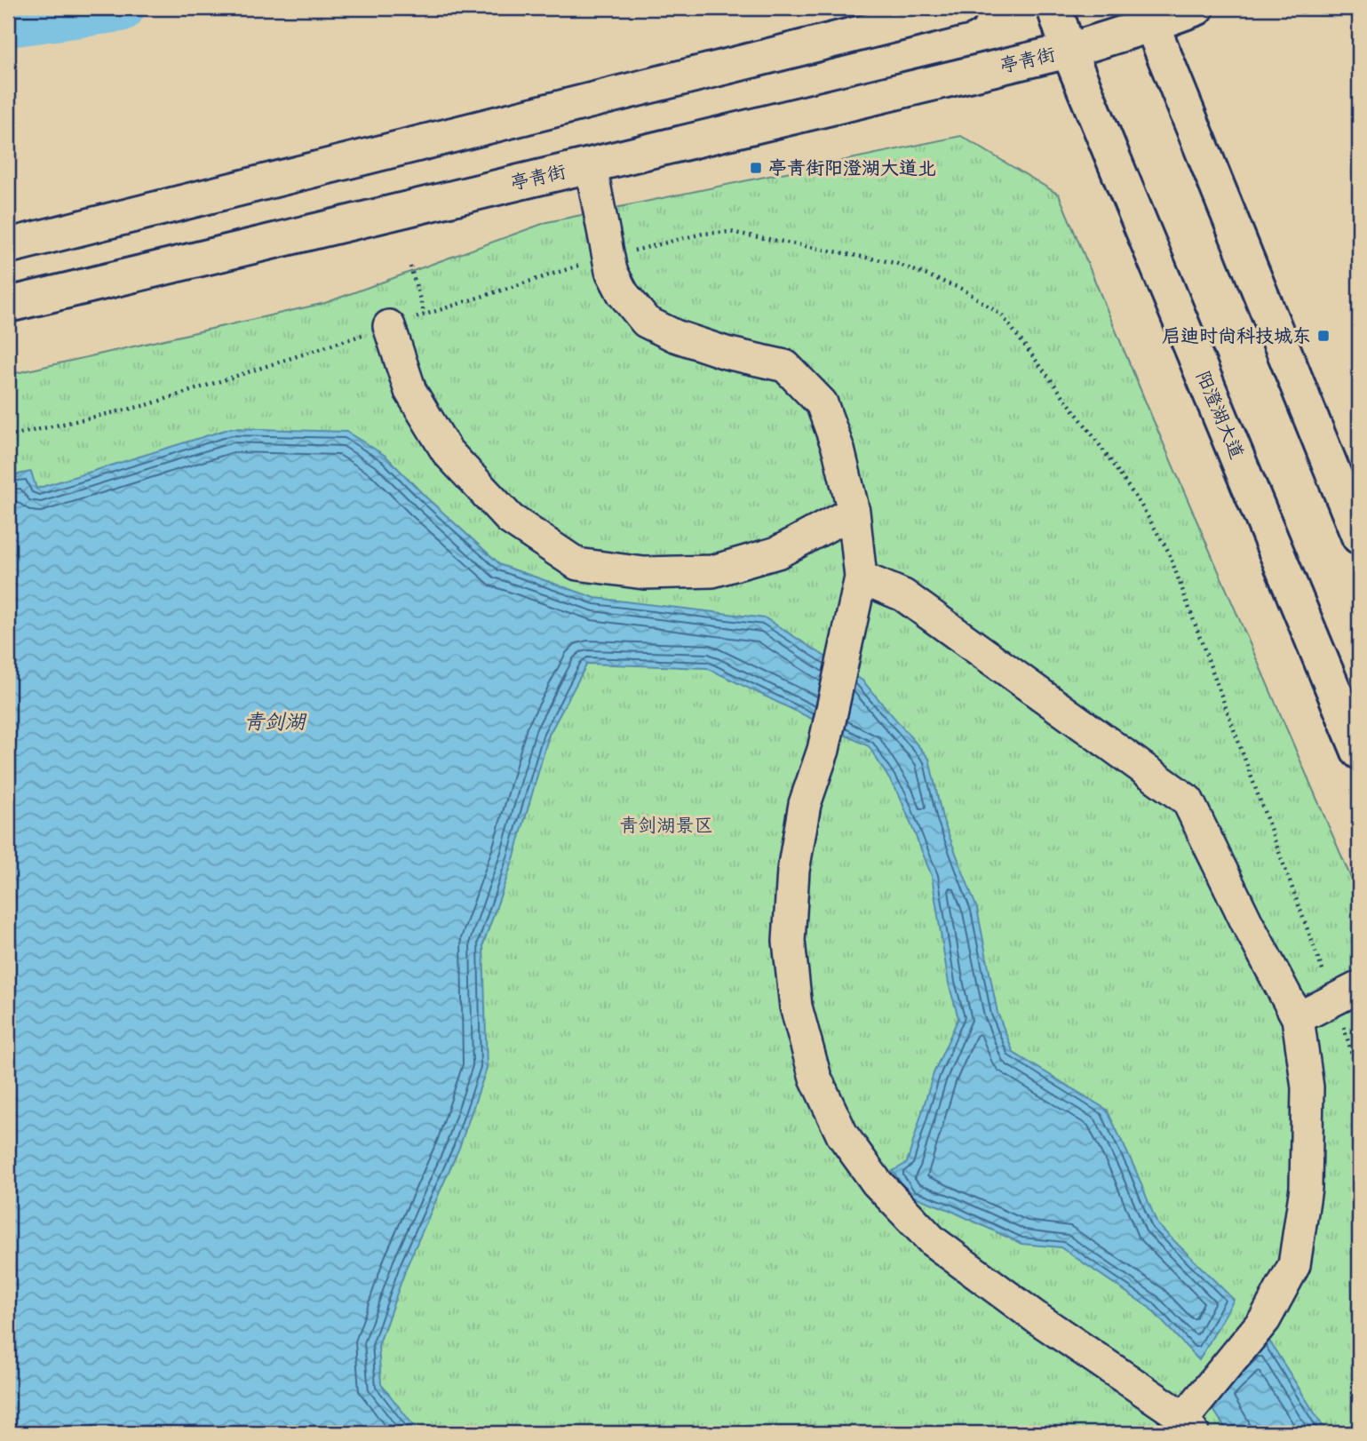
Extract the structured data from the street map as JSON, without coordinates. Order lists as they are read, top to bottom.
{
  "streets": {
    "main road": ["亭青街", "阳澄湖大道"]
  },
  "crossings": [
    ["亭青街", "阳澄湖大道"]
  ],
  "water": ["青剑湖"],
  "parks": ["青剑湖景区"],
  "places": {
    "transit": ["亭青街阳澄湖大道北", "启迪时尚科技城东"]
  }
}
